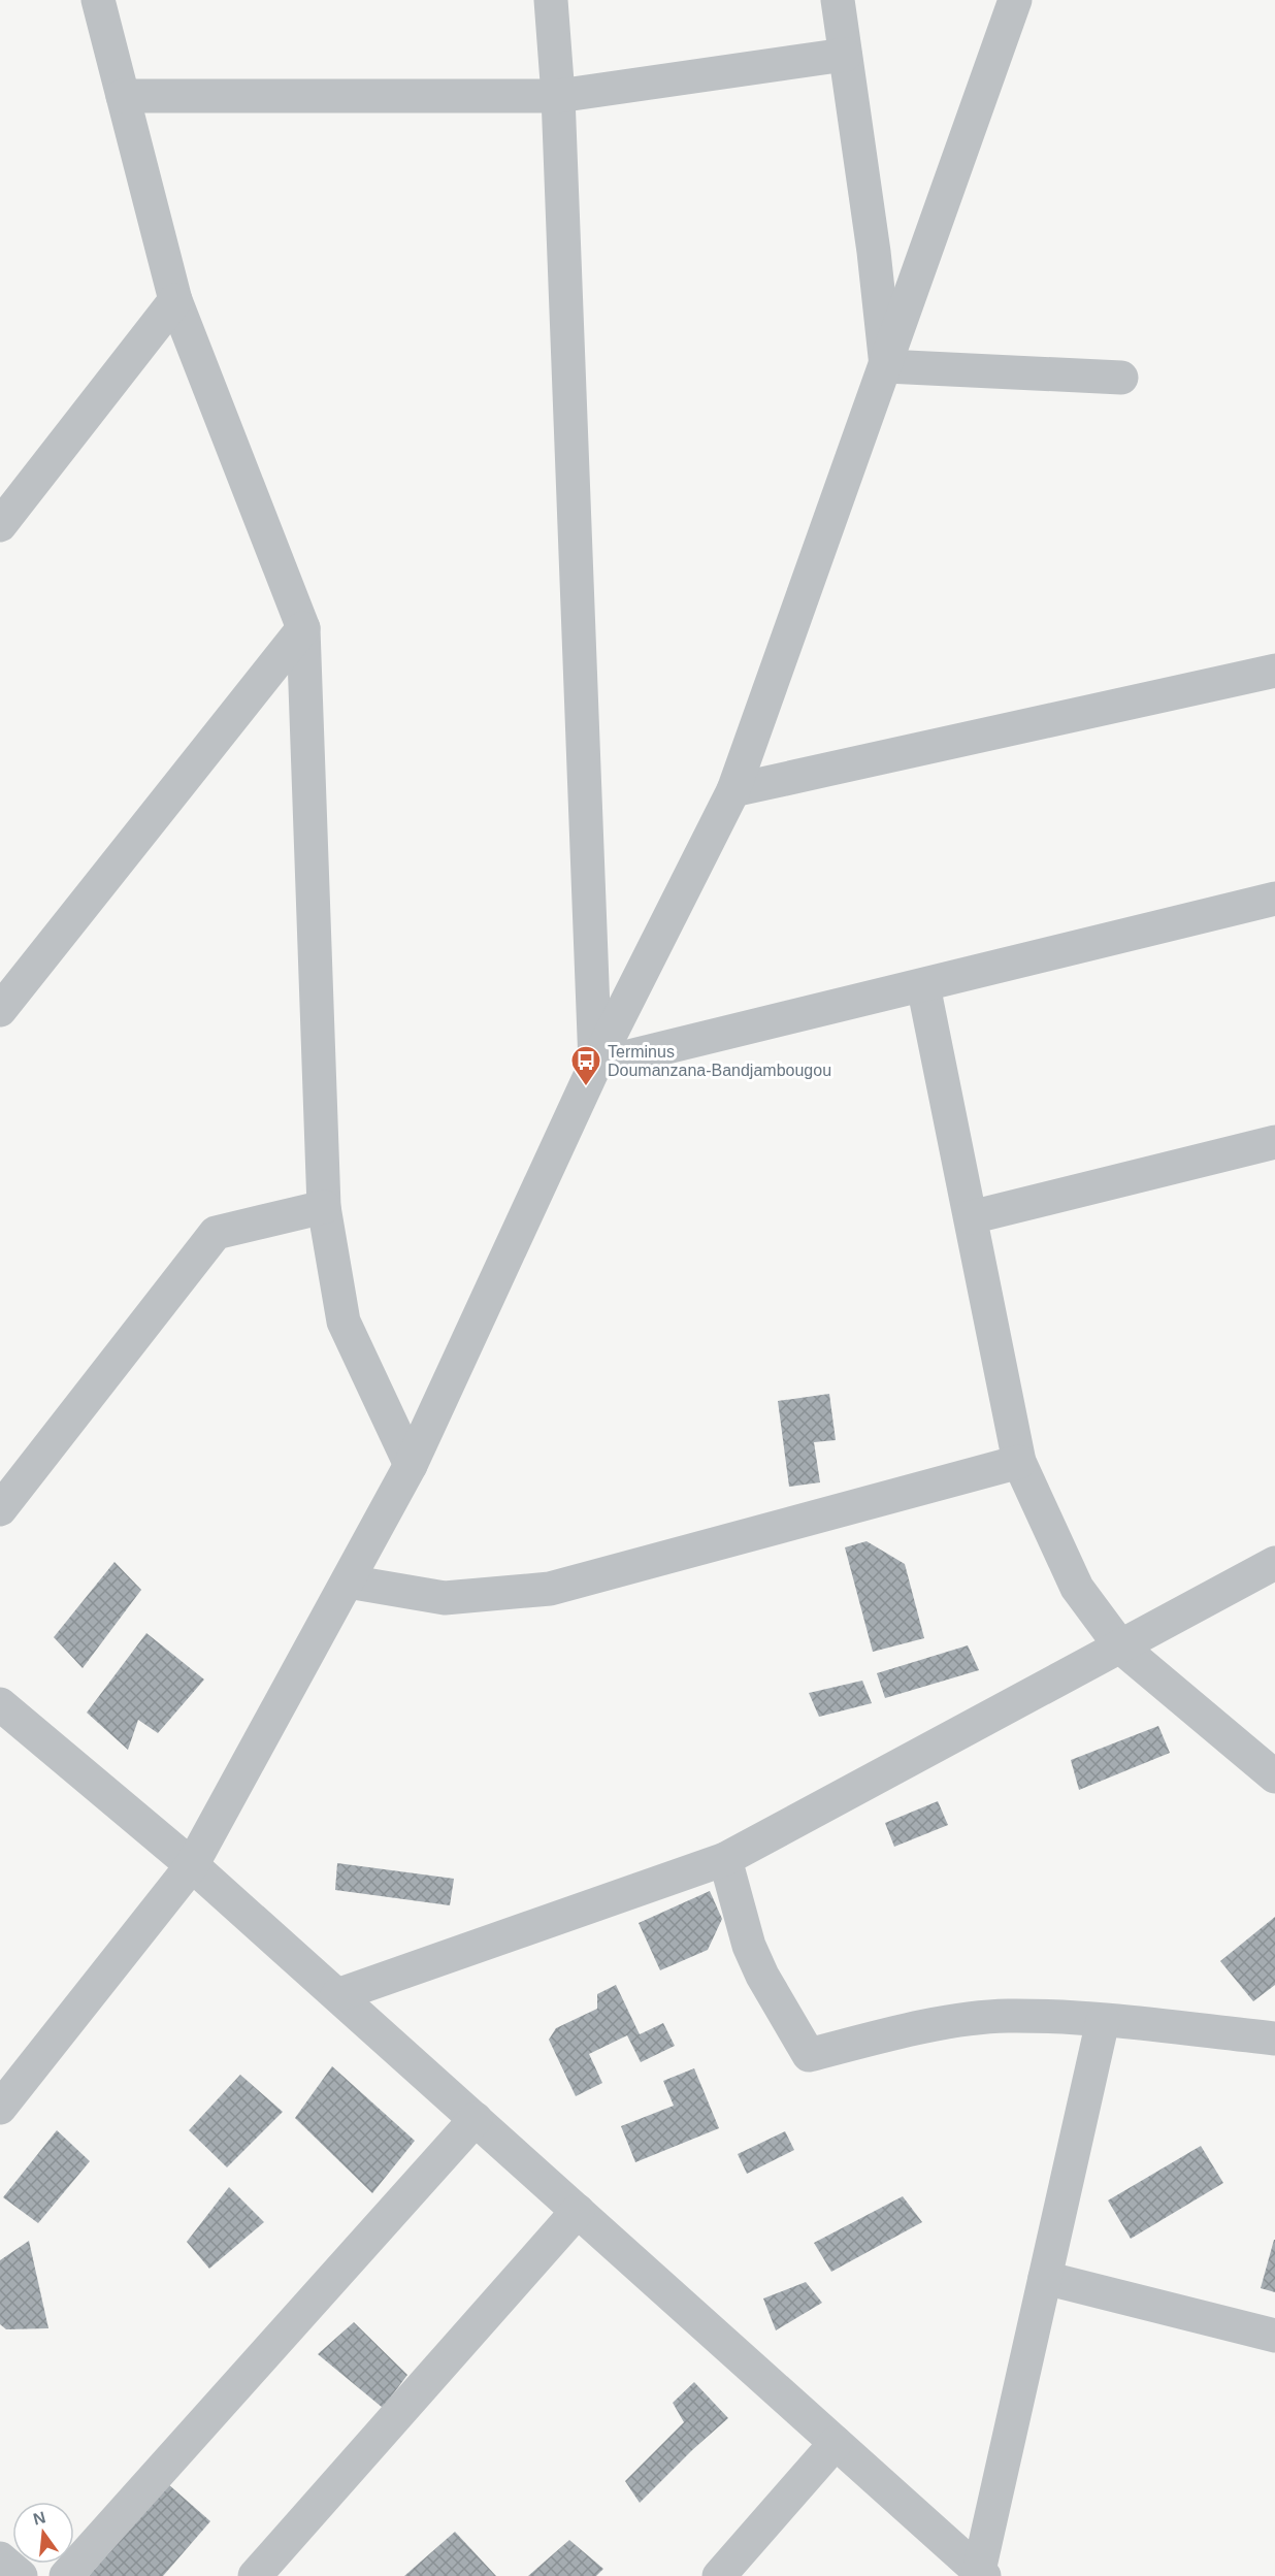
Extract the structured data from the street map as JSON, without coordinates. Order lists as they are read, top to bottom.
{
  "places": {
    "bus stop": ["Terminus Doumanzana-Bandjambougou"]
  },
  "north": "top"
}
